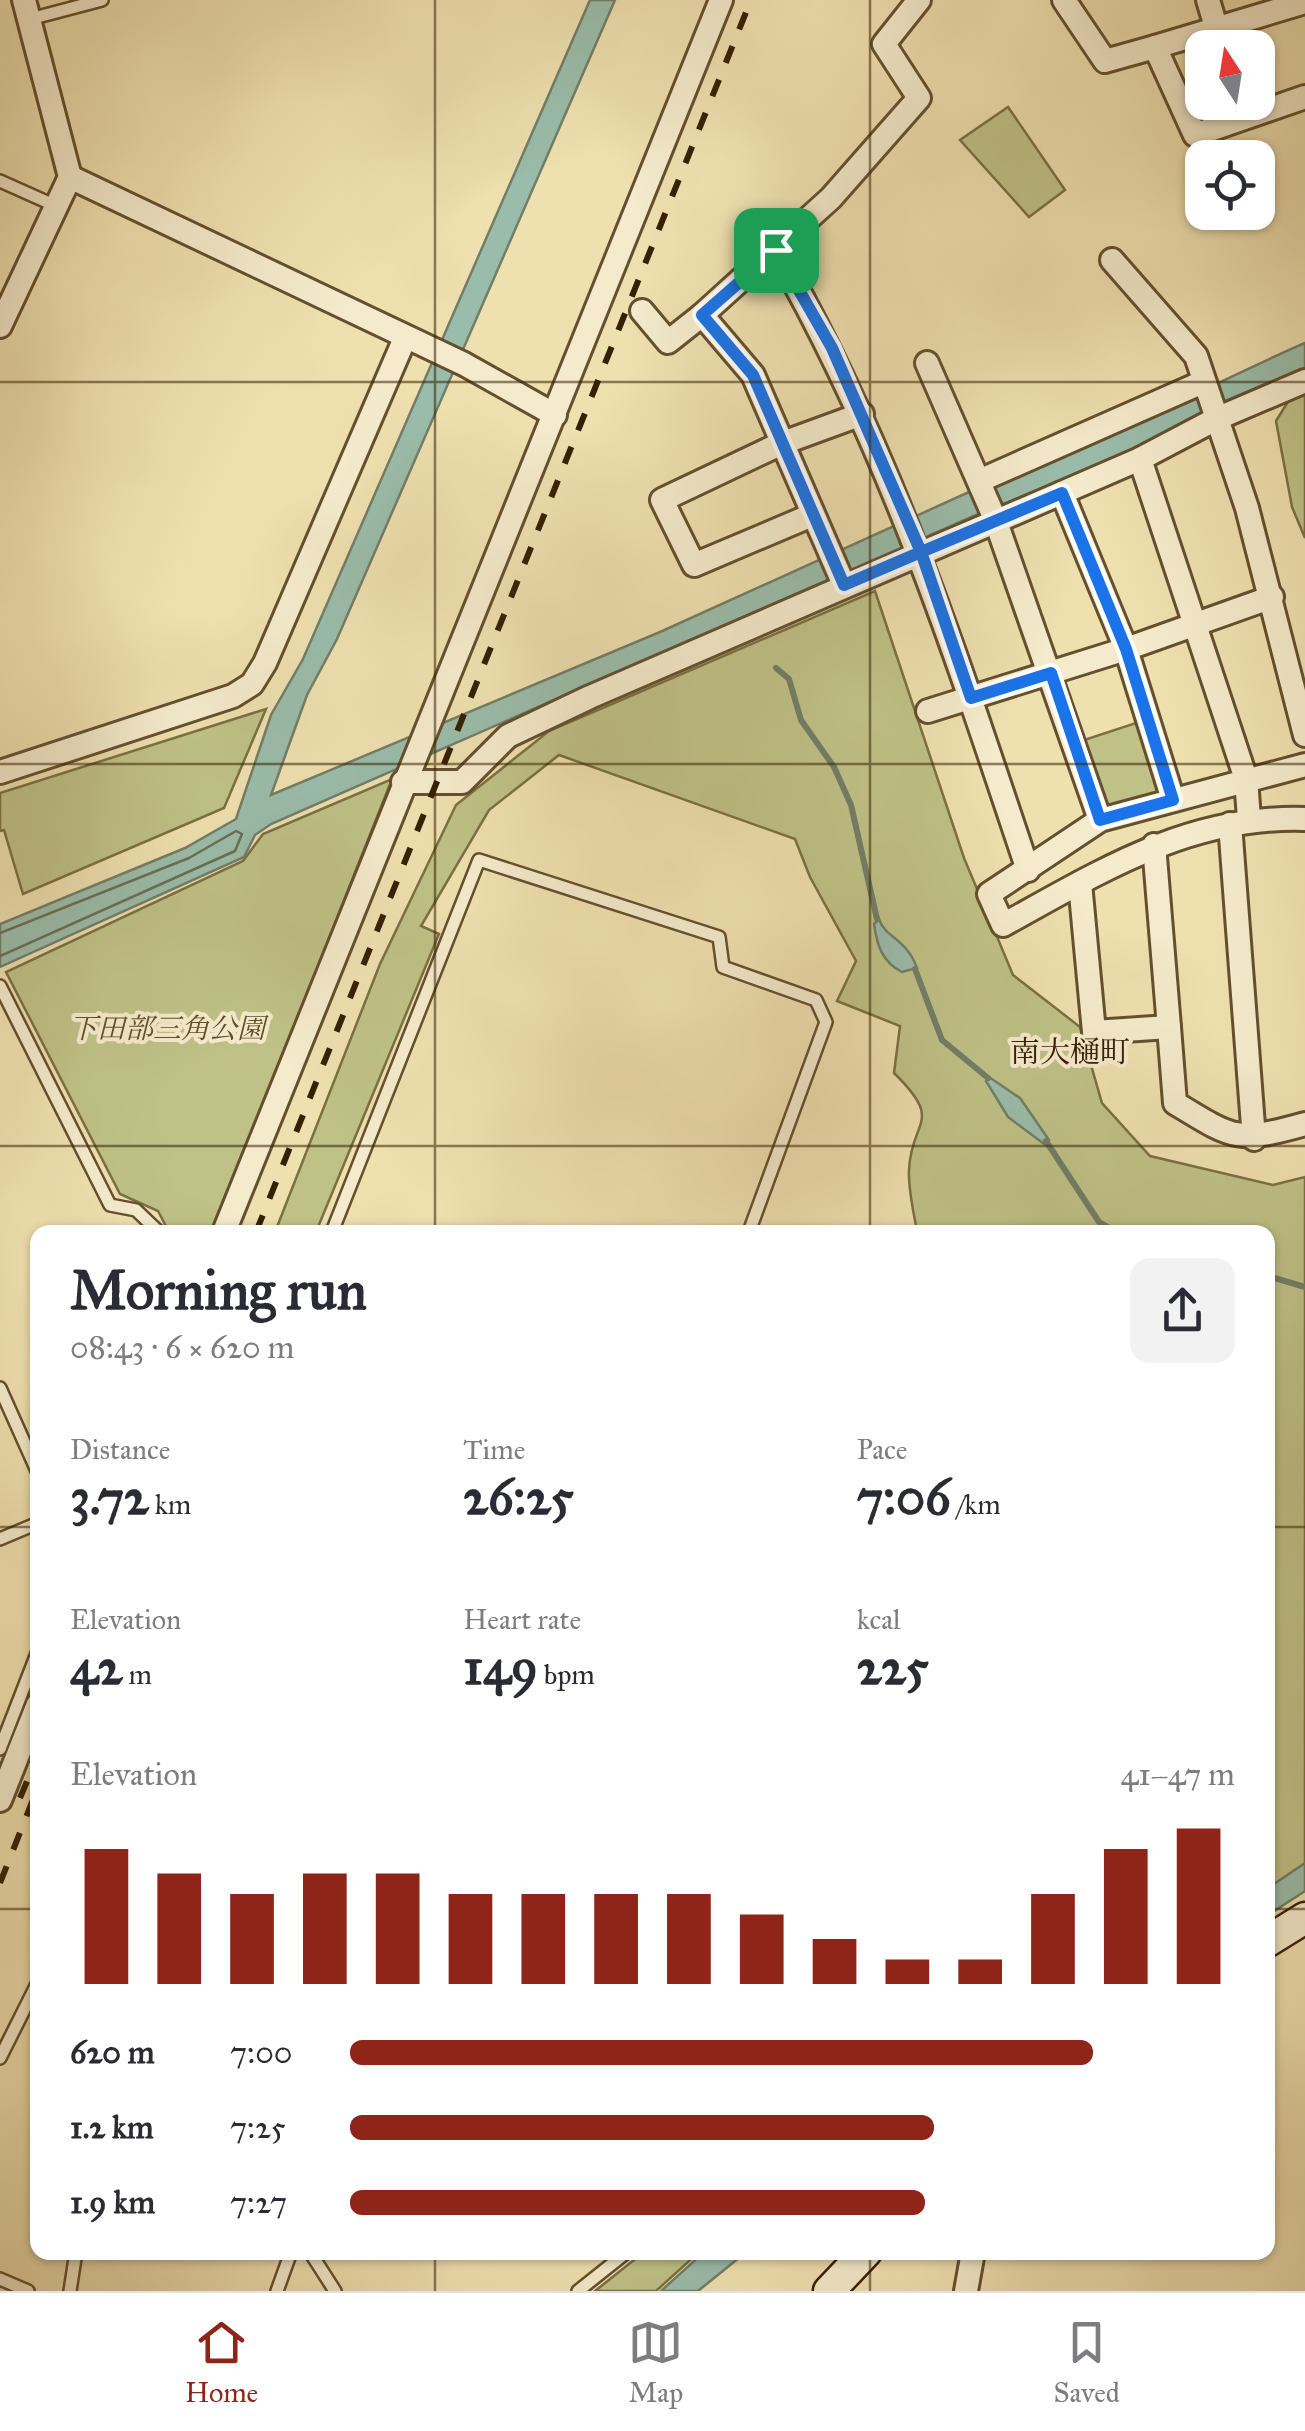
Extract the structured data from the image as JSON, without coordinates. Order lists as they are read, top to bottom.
{
  "districts": ["南大樋町"],
  "parks": ["下田部三角公園"],
  "north": "top",
  "page": {
    "heading": ["Morning run", "08:43 · 6 × 620 m"],
    "stats": [
      ["Distance", "3.72 km"],
      ["Time", "26:25"],
      ["Pace", "7:06 /km"],
      ["Elevation", "42 m"],
      ["Heart rate", "149 bpm"],
      ["kcal", "225"]
    ],
    "chart": ["Elevation", "41–47 m"],
    "list": [
      {
        "name": "620 m",
        "note": "7:00"
      },
      {
        "name": "1.2 km",
        "note": "7:25"
      },
      {
        "name": "1.9 km",
        "note": "7:27"
      }
    ],
    "tabs": ["Home", "Map", "Saved"]
  }
}
